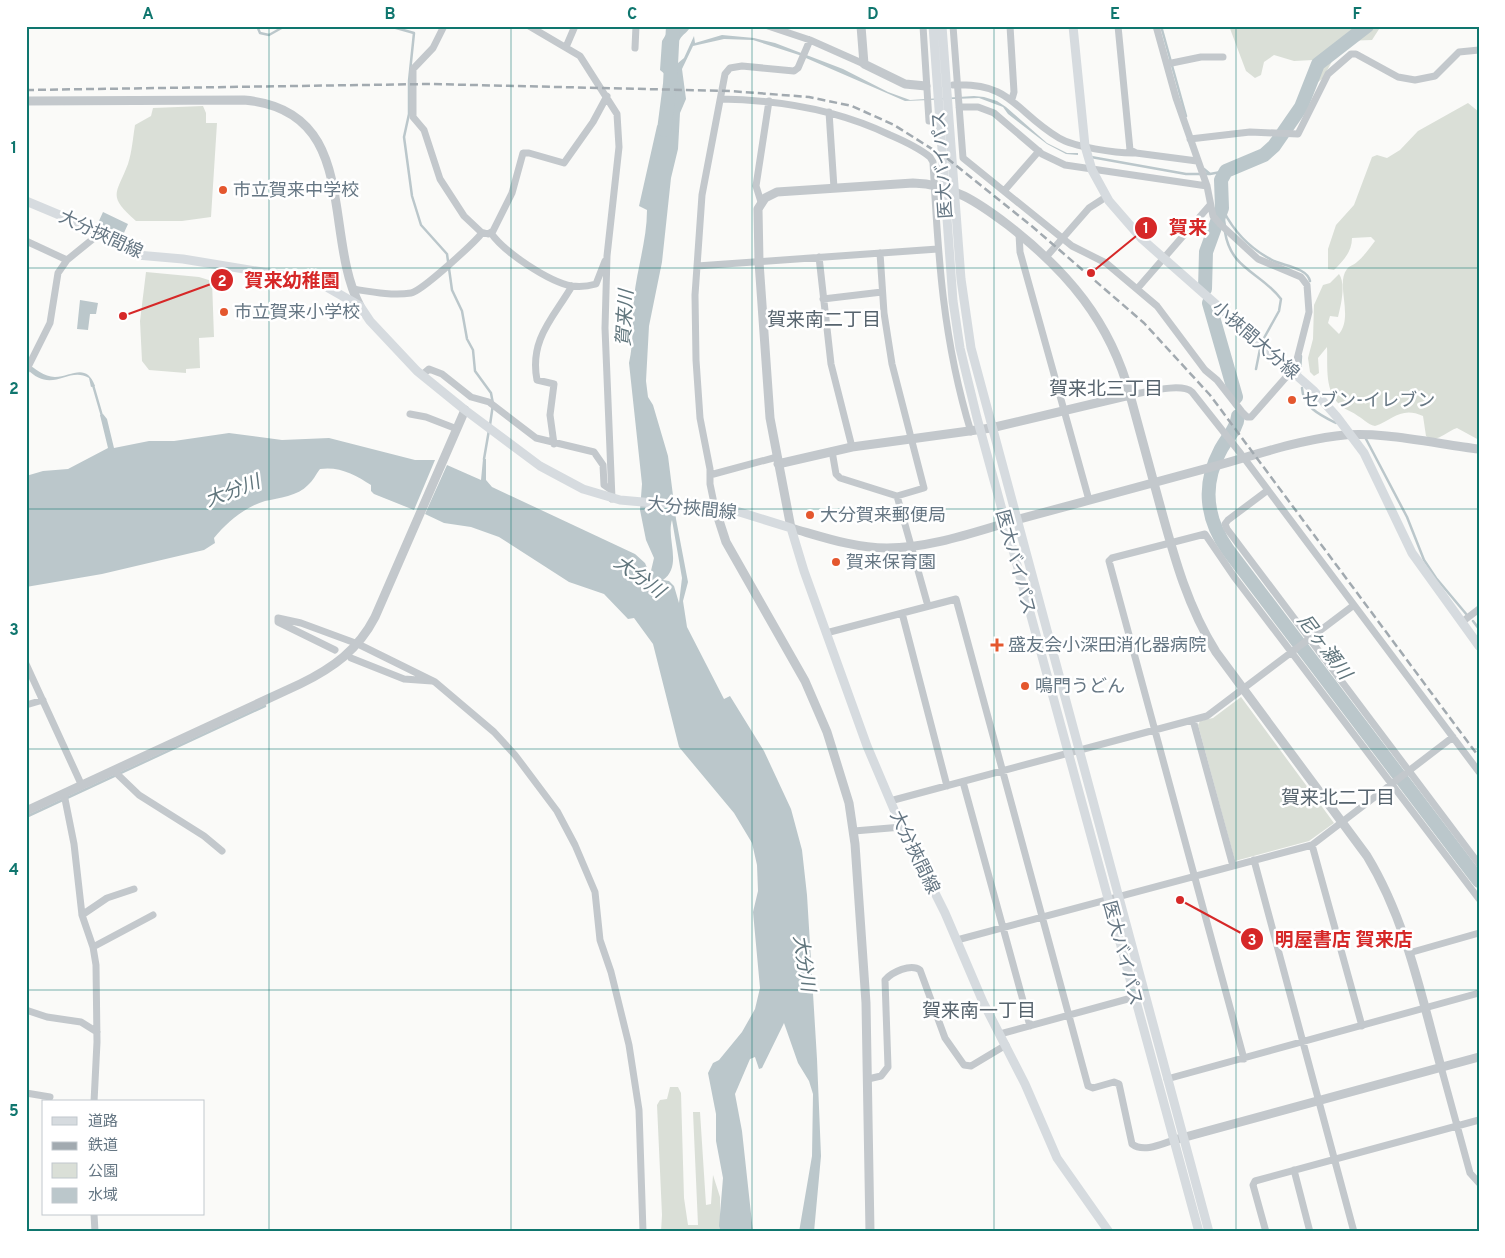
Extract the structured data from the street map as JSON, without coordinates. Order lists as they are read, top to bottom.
{
  "streets": {
    "main road": ["医大バイパス", "大分挾間線", "小挾間大分線"]
  },
  "districts": [
    "賀来南二丁目",
    "賀来北三丁目",
    "賀来北二丁目",
    "賀来南一丁目"
  ],
  "water": ["賀来川", "大分川", "尼ヶ瀬川"],
  "places": {
    "other": [
      "市立賀来中学校",
      "賀来",
      "市立賀来小学校",
      "賀来幼稚園",
      "セブン-イレブン",
      "大分賀来郵便局",
      "賀来保育園",
      "鳴門うどん",
      "明屋書店 賀来店"
    ],
    "health": ["盛友会小深田消化器病院"]
  },
  "legend": [
    "道路",
    "鉄道",
    "公園",
    "水域"
  ],
  "grid": {
    "columns": [
      "A",
      "B",
      "C",
      "D",
      "E",
      "F"
    ],
    "rows": [
      "1",
      "2",
      "3",
      "4",
      "5"
    ]
  }
}
